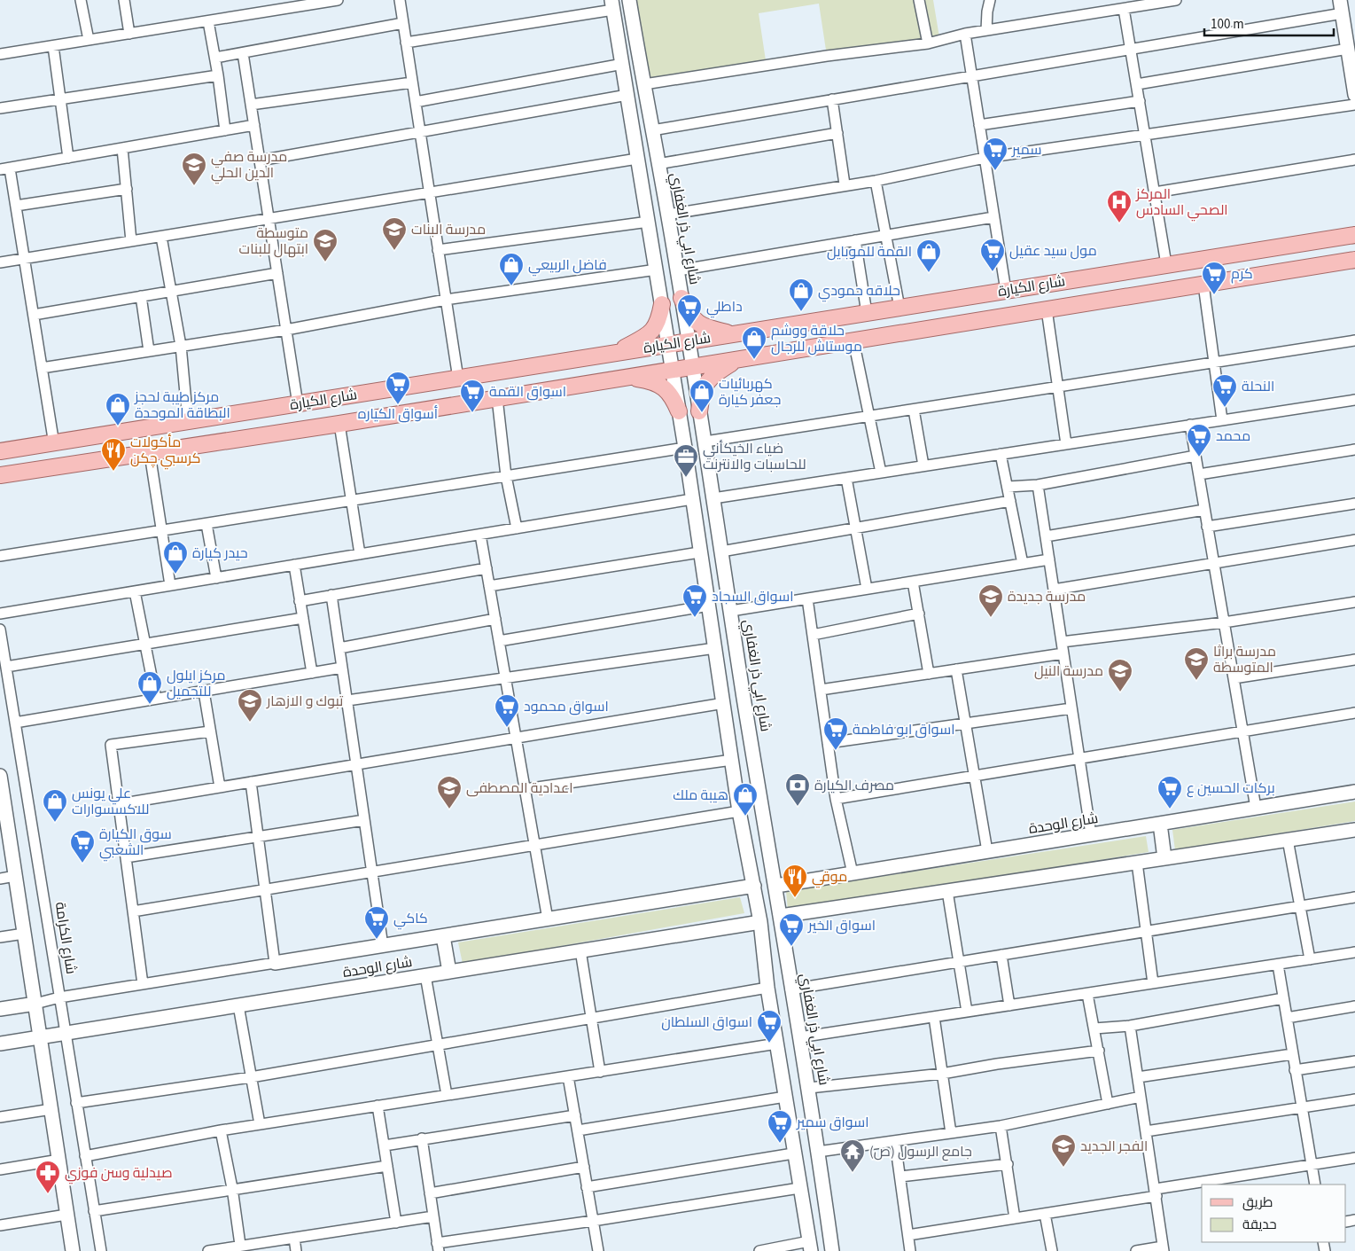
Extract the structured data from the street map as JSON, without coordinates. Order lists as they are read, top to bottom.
{
  "streets": {
    "main road": ["شارع الكيارة"],
    "street": ["شارع ابي ذر الغفاري", "شارع الوحدة", "شارع الكرامة"]
  },
  "crossings": [
    ["شارع ابي ذر الغفاري", "شارع الكيارة"],
    ["شارع ابي ذر الغفاري", "شارع الوحدة"],
    ["شارع الوحدة", "شارع الكرامة"]
  ],
  "places": {
    "supermarket": [
      "سمير",
      "مول سيد عقيل",
      "كرم",
      "داطلي",
      "أسواق الكياره",
      "النحلة",
      "اسواق القمة",
      "محمد",
      "اسواق السجاد",
      "اسواق محمود",
      "اسواق ابو فاطمة",
      "بركات الحسين ع",
      "سوق الكيارة الشعبي",
      "كاكي",
      "اسواق الخير",
      "اسواق السلطان",
      "اسواق سمير"
    ],
    "school or university": [
      "مدرسة صفي الدين الحلي",
      "مدرسة البنات",
      "متوسطة ابتهال للبنات",
      "مدرسة جديدة",
      "مدرسة براثا المتوسطة",
      "مدرسة النيل",
      "تبوك و الازهار",
      "اعدادية المصطفى",
      "الفجر الجديد"
    ],
    "hospital": ["المركز الصحي السادس"],
    "shop": [
      "القمة للموبايل",
      "فاضل الربيعي",
      "حلاقه حمودي",
      "حلاقة ووشم موستاش للرجال",
      "كهربائيات جعفر كيارة",
      "مركز طيبة لحجز البطاقة الموحدة",
      "حيدر كيارة",
      "مركز ايلول للتجميل",
      "هيبة ملك",
      "علي يونس للاكسسوارات"
    ],
    "restaurant": ["مأكولات كرسبي چكن", "موقي"],
    "office": ["ضياء الخيكأني للحاسبات والانترنت"],
    "bank": ["مصرف الكيارة"],
    "temple": ["جامع الرسول (ص)"],
    "pharmacy": ["صيدلية وسن فوزي"]
  },
  "legend": ["طريق", "حديقة"],
  "scale_bar": "100 m"
}
